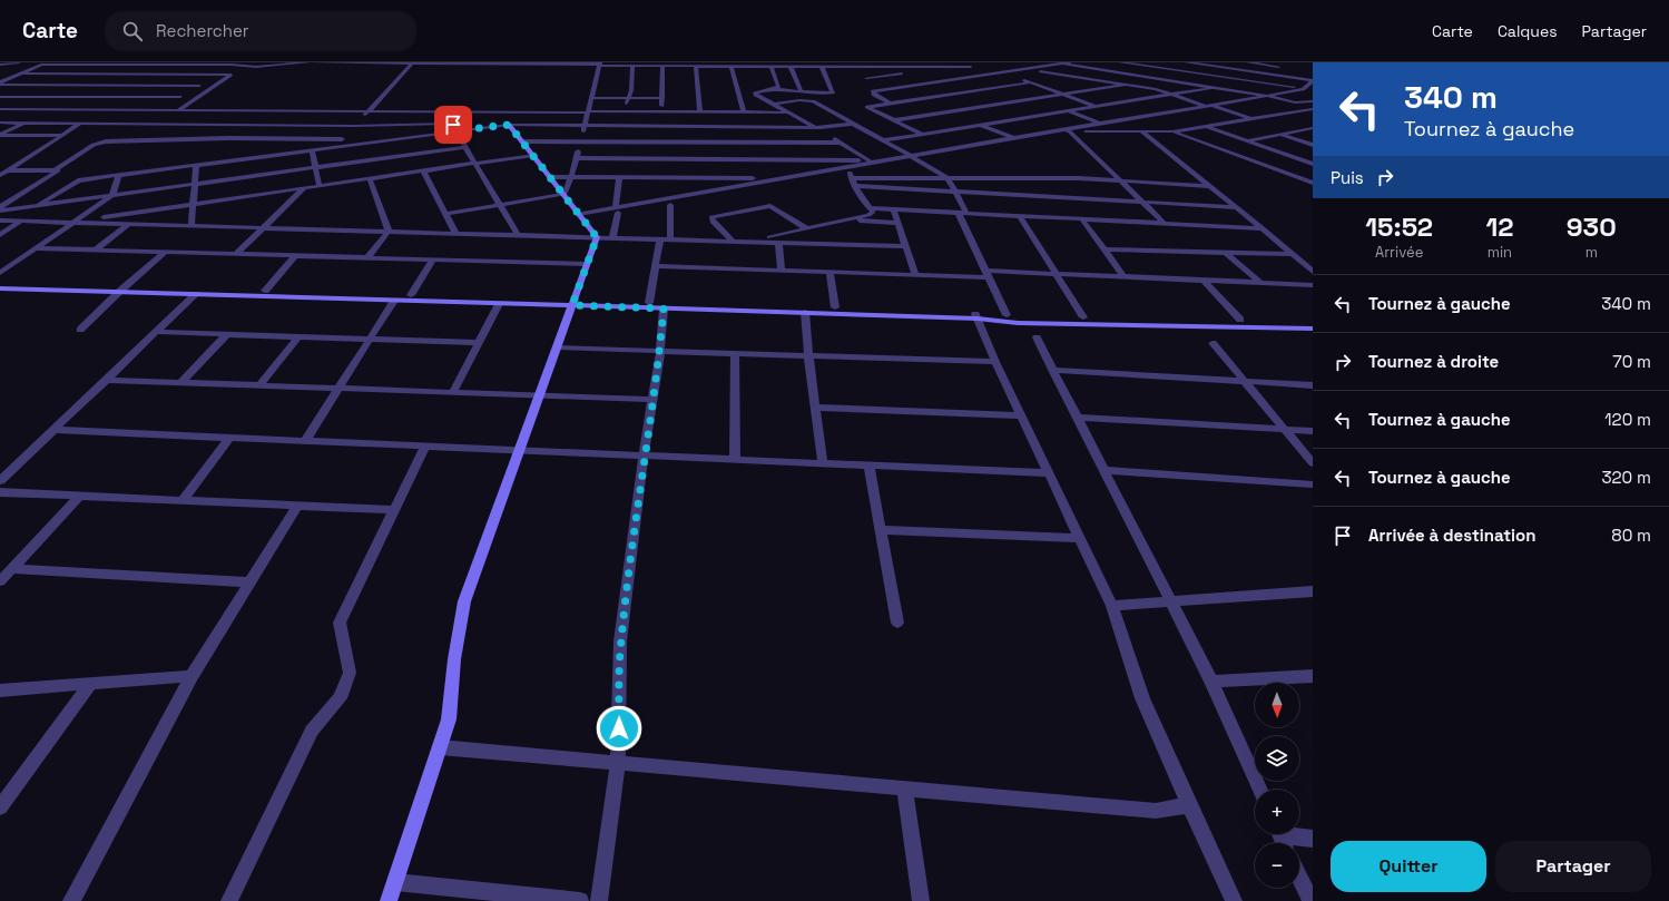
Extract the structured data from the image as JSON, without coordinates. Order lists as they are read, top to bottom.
{
  "north": "bottom",
  "page": {
    "header": "Carte",
    "search": "Rechercher",
    "nav": ["Carte", "Calques", "Partager"],
    "turn": ["340 m", "Tournez à gauche"],
    "then": "Puis",
    "eta": [
      "15:52",
      "Arrivée",
      "12",
      "min",
      "930",
      "m"
    ],
    "list": [
      {
        "name": "Tournez à gauche",
        "value": "340 m"
      },
      {
        "name": "Tournez à droite",
        "value": "70 m"
      },
      {
        "name": "Tournez à gauche",
        "value": "120 m"
      },
      {
        "name": "Tournez à gauche",
        "value": "320 m"
      },
      {
        "name": "Arrivée à destination",
        "value": "80 m"
      }
    ],
    "map_buttons": ["+", "−"],
    "buttons": ["Quitter", "Partager"]
  }
}
